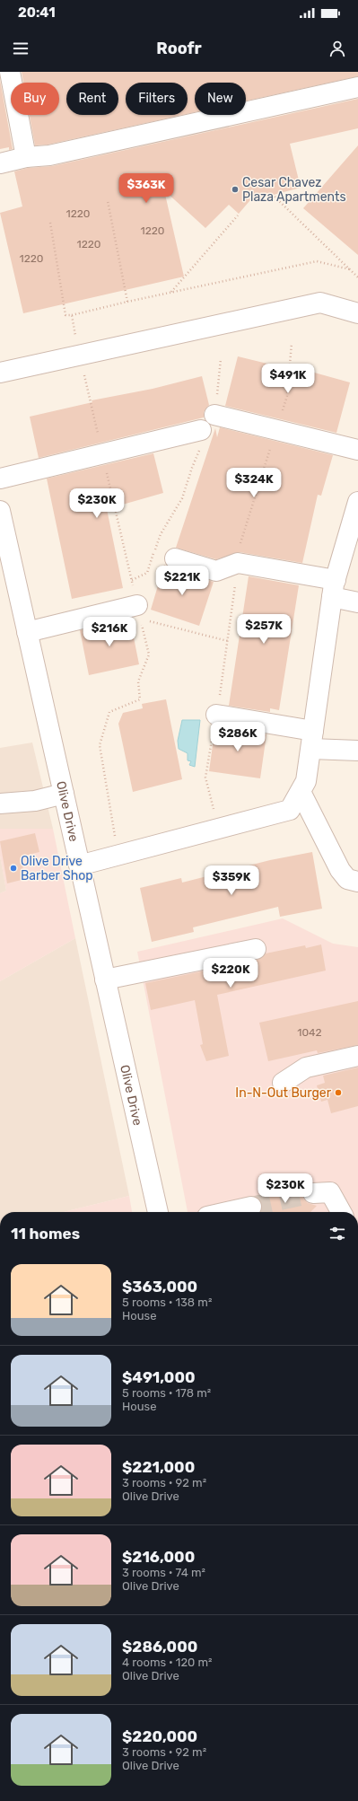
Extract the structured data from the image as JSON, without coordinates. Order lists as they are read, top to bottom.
{
  "streets": {
    "street": ["Olive Drive"]
  },
  "places": ["Cesar Chavez Plaza Apartments", "Olive Drive Barber Shop", "In-N-Out Burger"],
  "house_numbers": [
    "1220",
    "1220",
    "1220",
    "1220",
    "1042"
  ],
  "page": {
    "status": "20:41",
    "header": "Roofr",
    "chip": [
      "Buy",
      "Rent",
      "Filters",
      "New"
    ],
    "price": [
      "$363K",
      "$491K",
      "$324K",
      "$230K",
      "$221K",
      "$257K",
      "$216K",
      "$286K",
      "$359K",
      "$220K",
      "$230K"
    ],
    "heading": "11 homes",
    "list": [
      {
        "name": "$363,000",
        "note": "5 rooms · 138 m² · House"
      },
      {
        "name": "$491,000",
        "note": "5 rooms · 178 m² · House"
      },
      {
        "name": "$221,000",
        "note": "3 rooms · 92 m² · Olive Drive"
      },
      {
        "name": "$216,000",
        "note": "3 rooms · 74 m² · Olive Drive"
      },
      {
        "name": "$286,000",
        "note": "4 rooms · 120 m² · Olive Drive"
      },
      {
        "name": "$220,000",
        "note": "3 rooms · 92 m² · Olive Drive"
      }
    ]
  }
}
